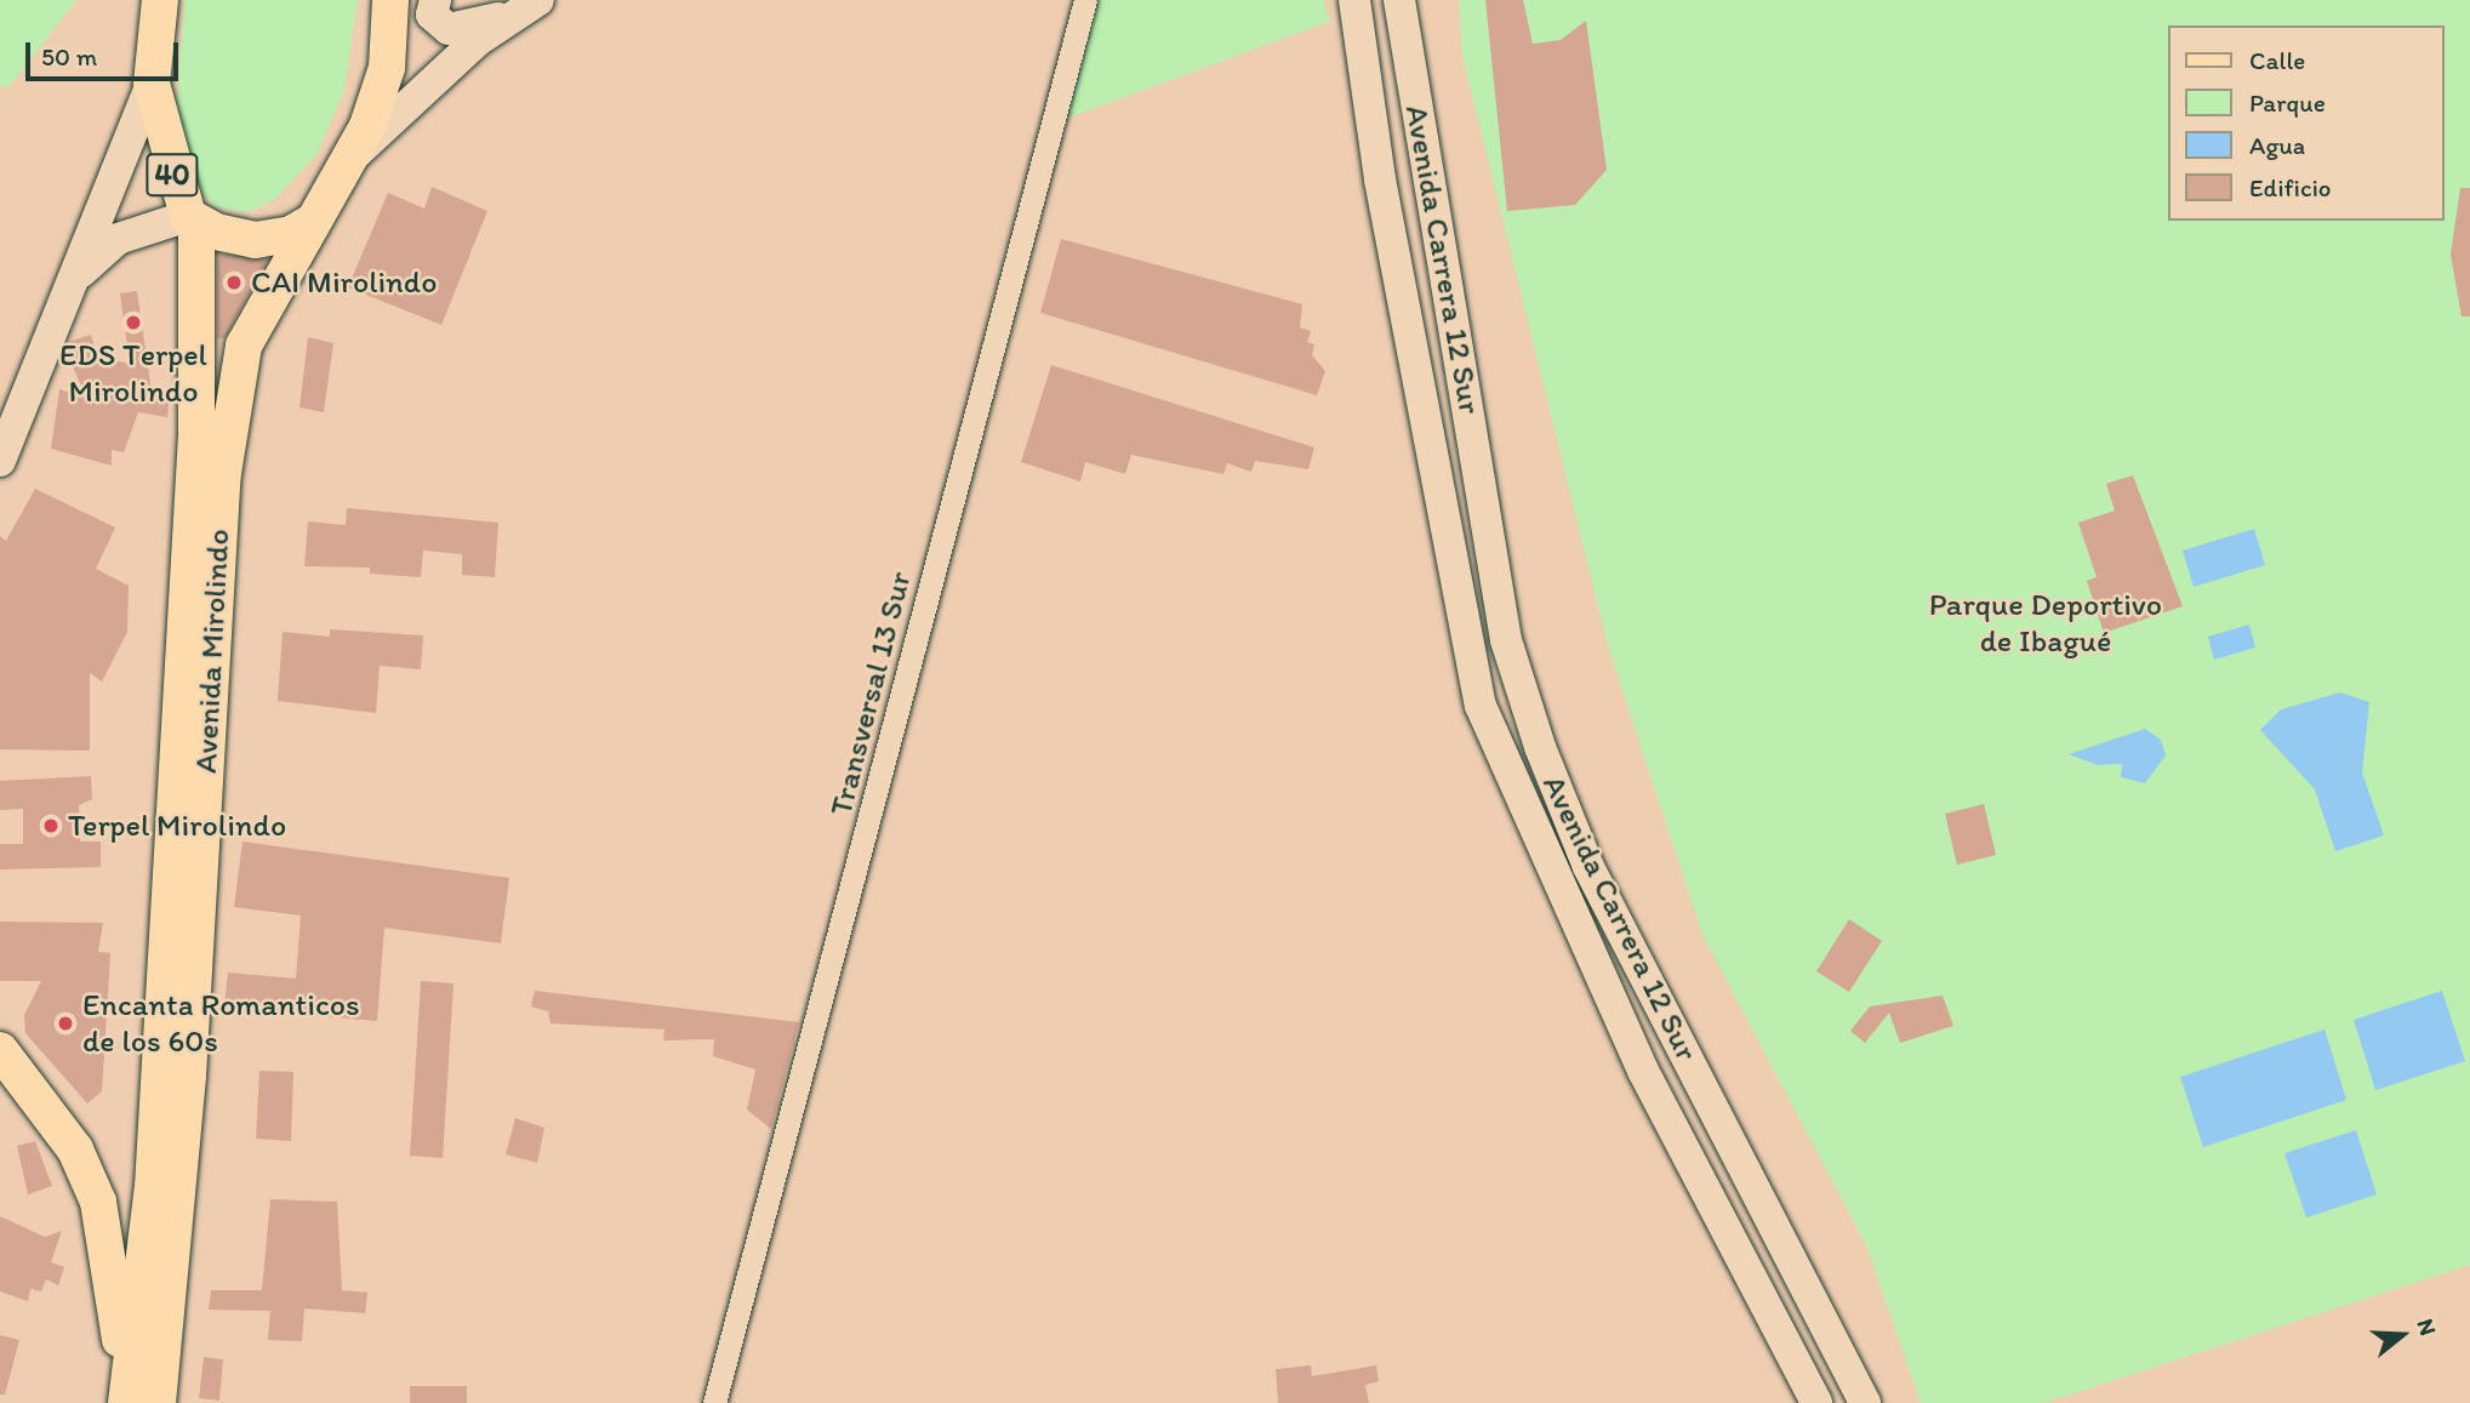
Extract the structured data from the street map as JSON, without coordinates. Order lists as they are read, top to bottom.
{
  "streets": {
    "main road": ["40", "Avenida Mirolindo"],
    "street": ["Avenida Carrera 12 Sur", "Transversal 13 Sur"]
  },
  "crossings": [
    ["40", "Avenida Mirolindo"]
  ],
  "parks": ["Parque Deportivo de Ibagué"],
  "places": [
    "CAI Mirolindo",
    "EDS Terpel Mirolindo",
    "Terpel Mirolindo",
    "Encanta Romanticos de los 60s"
  ],
  "legend": [
    "Calle",
    "Parque",
    "Agua",
    "Edificio"
  ],
  "scale_bar": "50 m",
  "north": "right"
}
